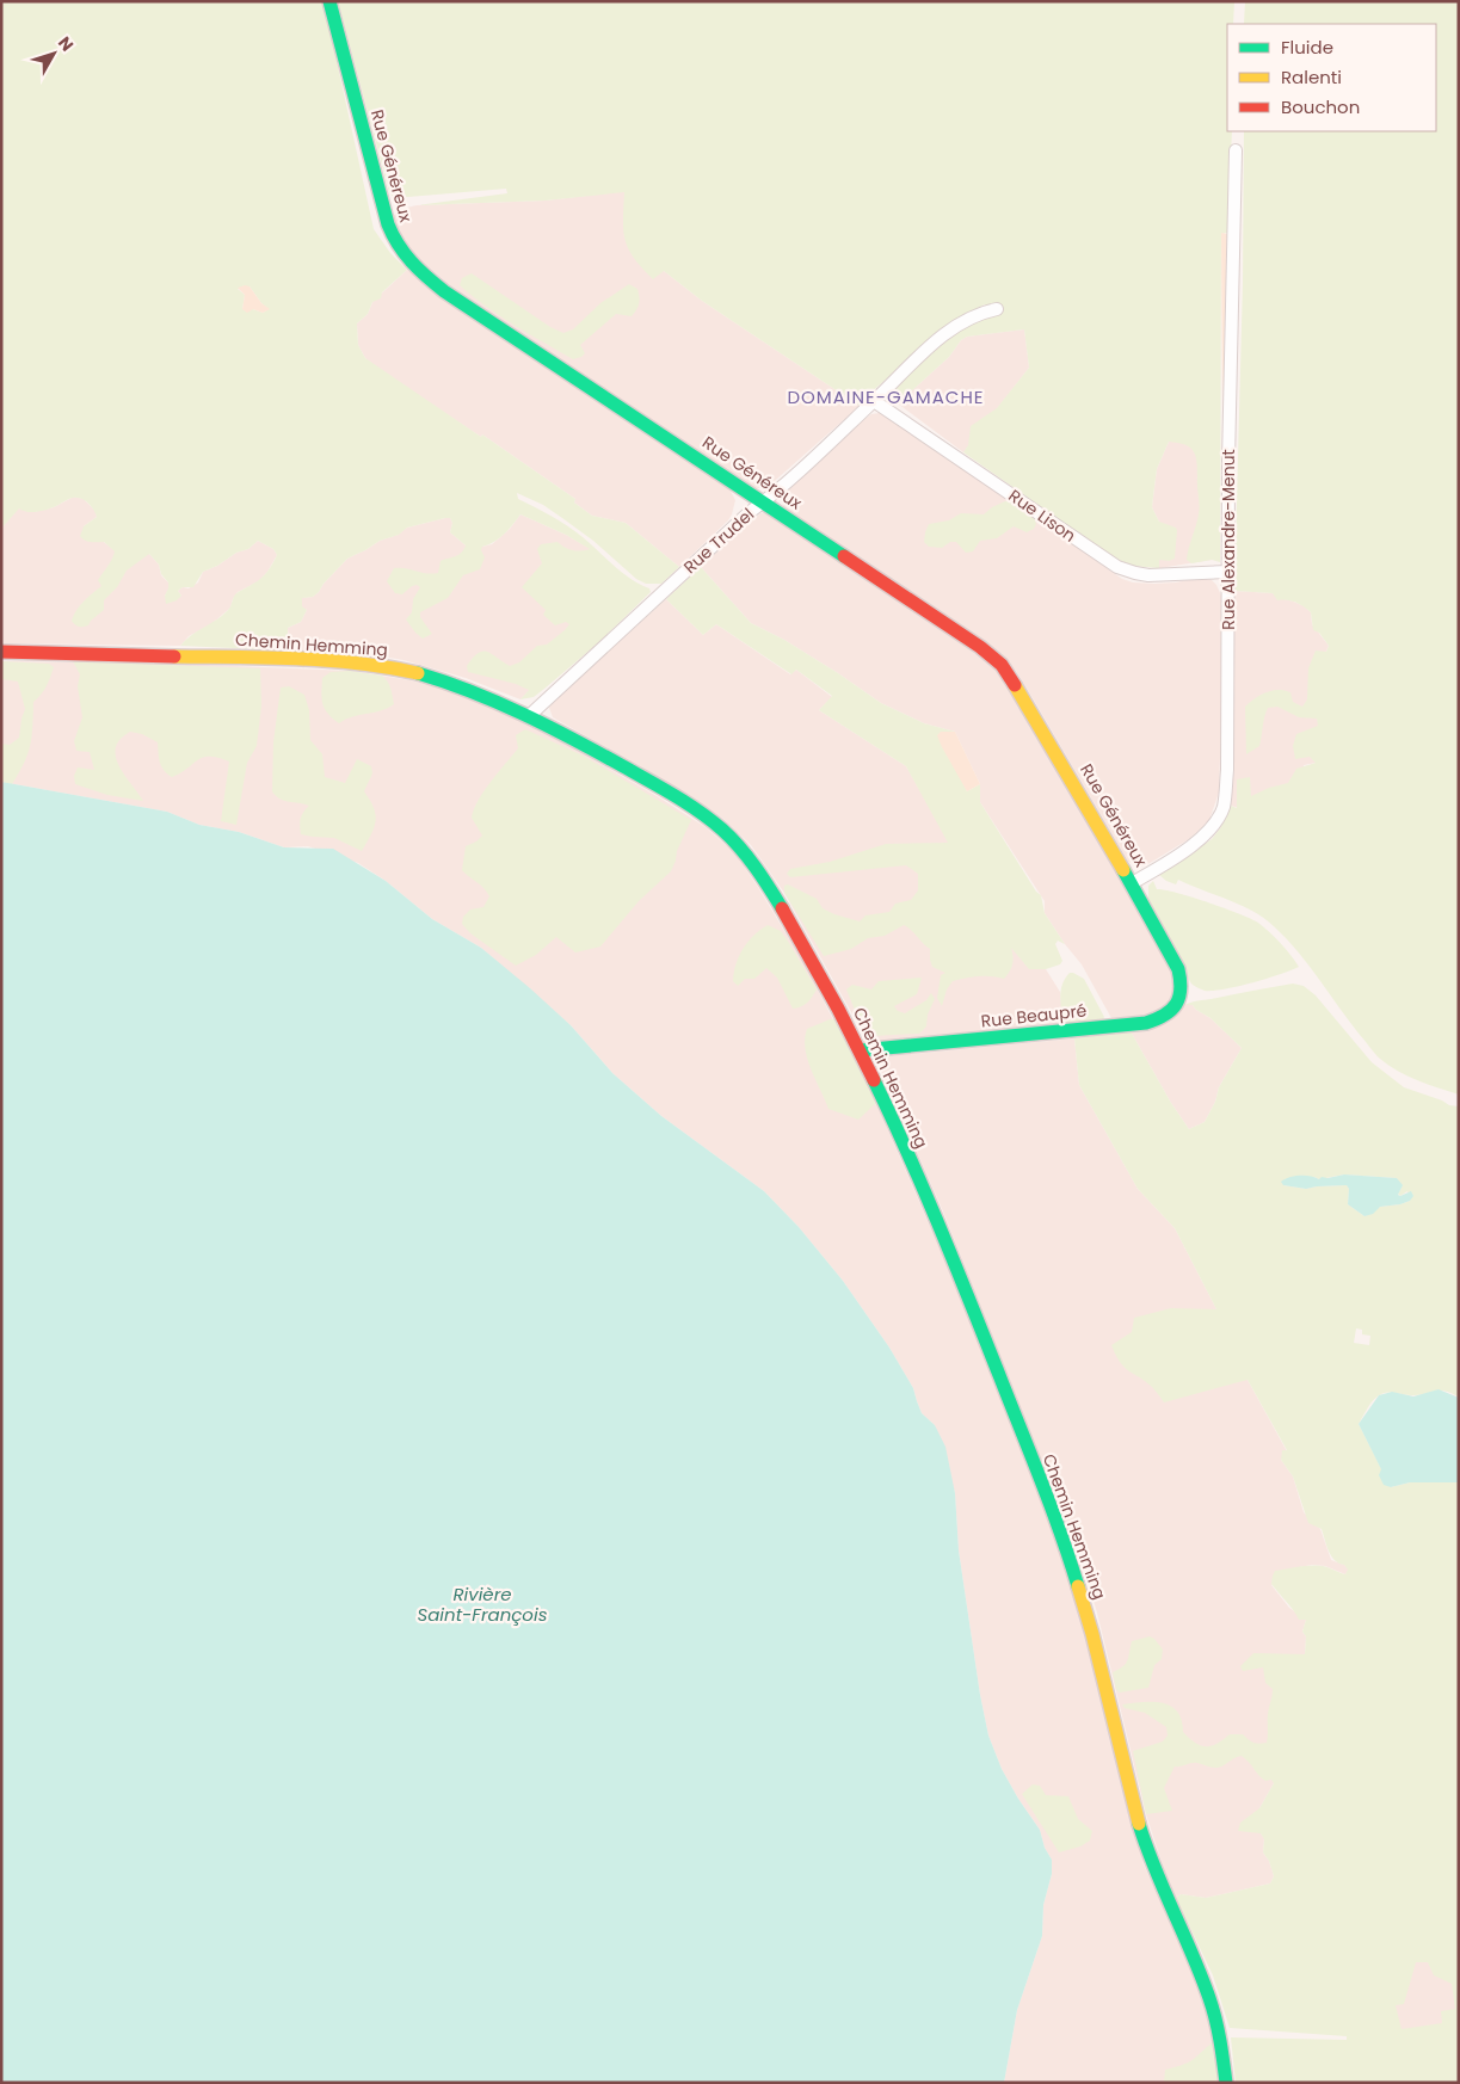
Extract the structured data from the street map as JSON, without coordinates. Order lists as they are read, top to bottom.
{
  "streets": {
    "street": [
      "Rue Généreux",
      "Rue Lison",
      "Rue Alexandre-Menut",
      "Rue Trudel",
      "Chemin Hemming",
      "Rue Beaupré"
    ]
  },
  "crossings": [
    ["Rue Généreux", "Rue Alexandre-Menut"],
    ["Rue Généreux", "Rue Trudel"],
    ["Rue Généreux", "Rue Beaupré"],
    ["Rue Lison", "Rue Alexandre-Menut"],
    ["Rue Lison", "Rue Trudel"],
    ["Rue Trudel", "Chemin Hemming"],
    ["Chemin Hemming", "Rue Beaupré"]
  ],
  "districts": ["DOMAINE-GAMACHE"],
  "water": ["Rivière Saint-François"],
  "legend": ["Fluide", "Ralenti", "Bouchon"],
  "north": "top right"
}
